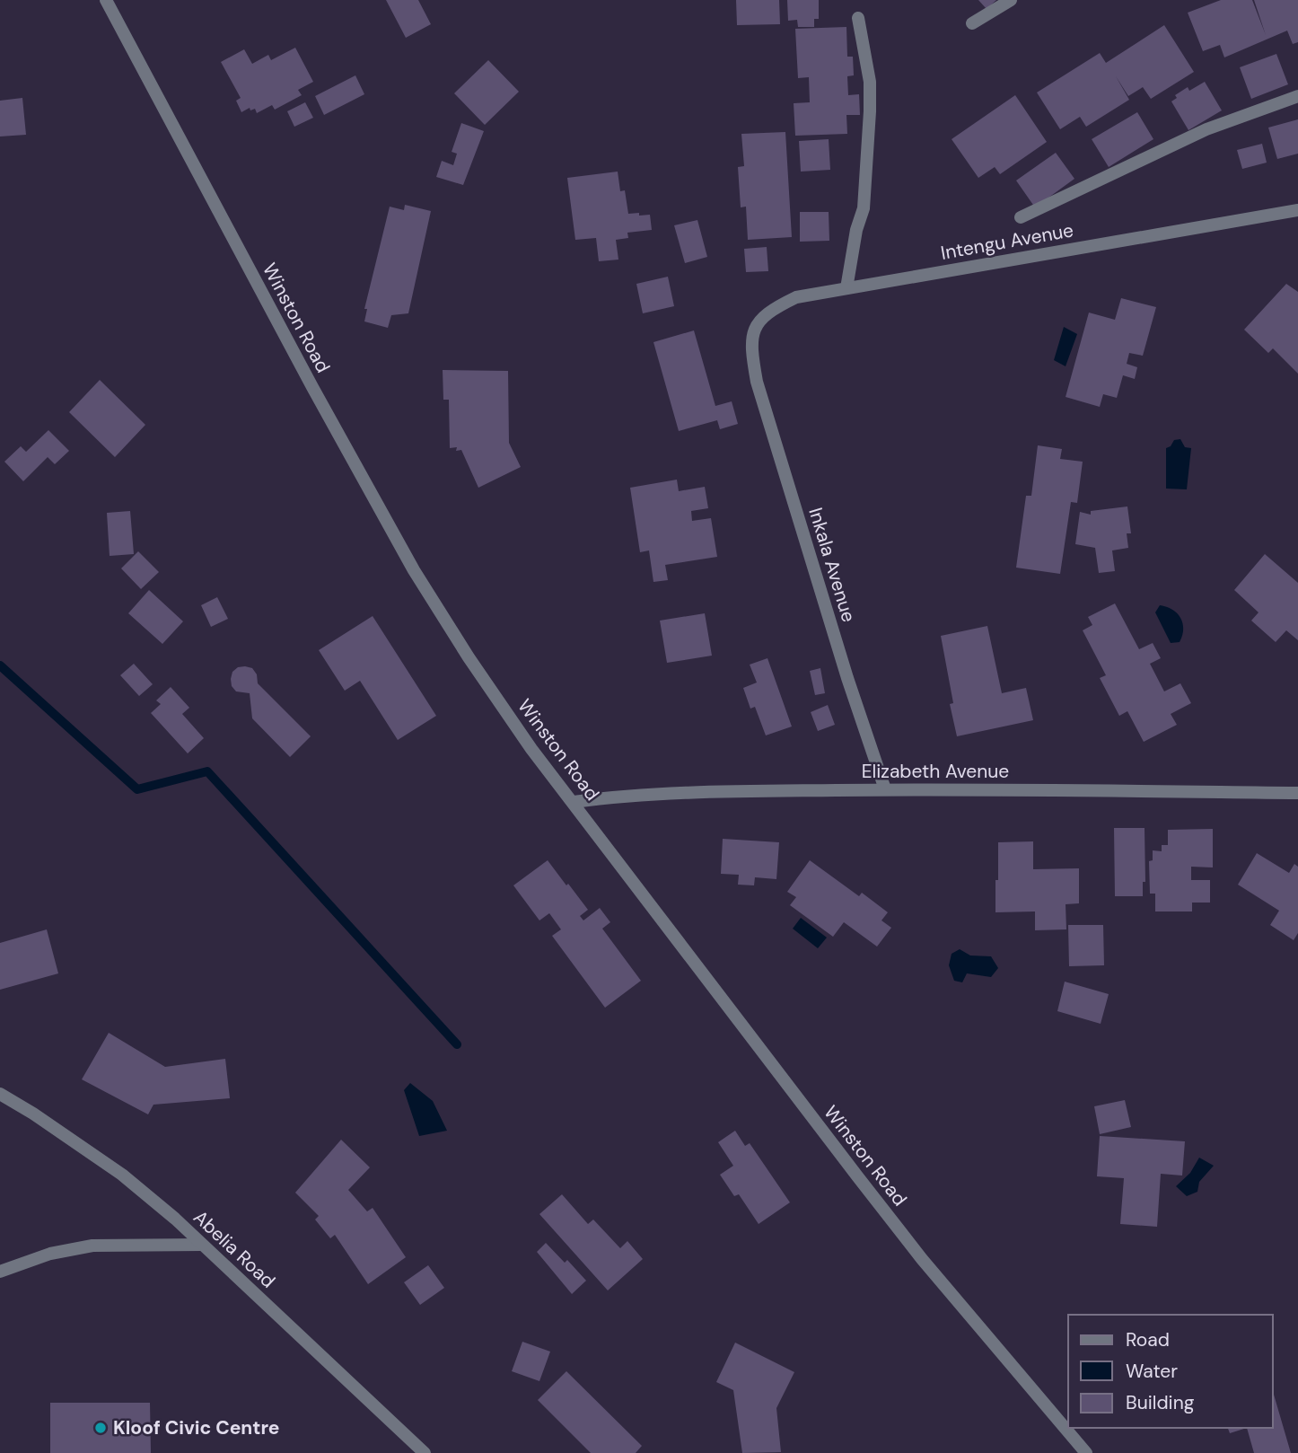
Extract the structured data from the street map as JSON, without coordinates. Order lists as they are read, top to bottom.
{
  "streets": {
    "street": [
      "Intengu Avenue",
      "Winston Road",
      "Inkala Avenue",
      "Elizabeth Avenue",
      "Abelia Road"
    ]
  },
  "crossings": [
    ["Intengu Avenue", "Inkala Avenue"],
    ["Winston Road", "Elizabeth Avenue"],
    ["Inkala Avenue", "Elizabeth Avenue"]
  ],
  "places": ["Kloof Civic Centre"],
  "legend": ["Road", "Water", "Building"]
}
